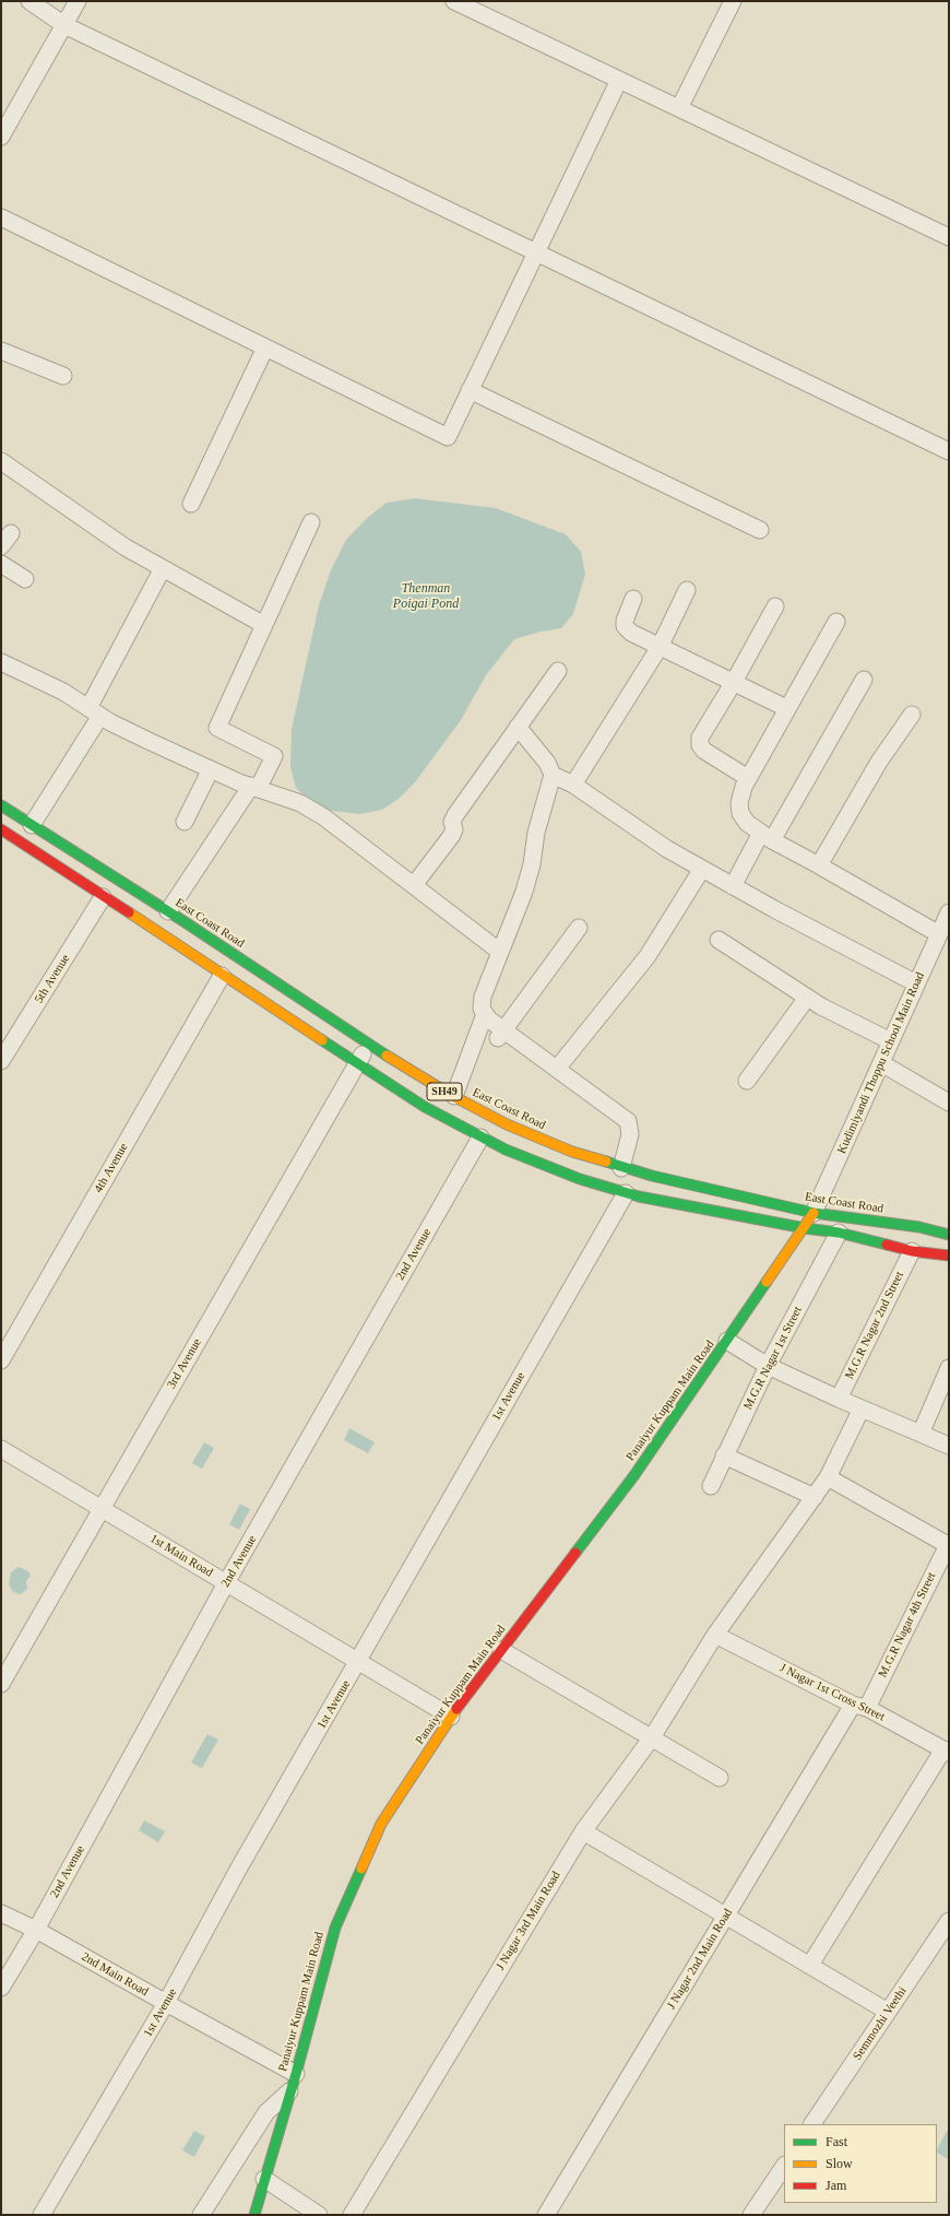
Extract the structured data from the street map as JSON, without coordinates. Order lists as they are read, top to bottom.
{
  "streets": {
    "main road": ["East Coast Road", "SH49", "Panaiyur Kuppam Main Road"],
    "street": [
      "5th Avenue",
      "Kudimiyandi Thoppu School Main Road",
      "4th Avenue",
      "2nd Avenue",
      "M.G.R Nagar 2nd Street",
      "M.G.R Nagar 1st Street",
      "3rd Avenue",
      "1st Avenue",
      "1st Main Road",
      "M.G.R Nagar 4th Street",
      "J Nagar 1st Cross Street",
      "J Nagar 3rd Main Road",
      "J Nagar 2nd Main Road",
      "2nd Main Road",
      "Semmozhi Veethi"
    ]
  },
  "crossings": [
    ["East Coast Road", "Kudimiyandi Thoppu School Main Road"],
    ["East Coast Road", "3rd Avenue"],
    ["East Coast Road", "Panaiyur Kuppam Main Road"],
    ["5th Avenue", "SH49"],
    ["Kudimiyandi Thoppu School Main Road", "Panaiyur Kuppam Main Road"],
    ["SH49", "4th Avenue"],
    ["SH49", "2nd Avenue"],
    ["SH49", "M.G.R Nagar 2nd Street"],
    ["SH49", "M.G.R Nagar 1st Street"],
    ["SH49", "3rd Avenue"],
    ["SH49", "1st Avenue"],
    ["SH49", "Panaiyur Kuppam Main Road"],
    ["2nd Avenue", "1st Main Road"],
    ["2nd Avenue", "2nd Main Road"],
    ["3rd Avenue", "1st Main Road"],
    ["1st Avenue", "1st Main Road"],
    ["1st Avenue", "2nd Main Road"],
    ["Panaiyur Kuppam Main Road", "1st Main Road"],
    ["Panaiyur Kuppam Main Road", "2nd Main Road"],
    ["M.G.R Nagar 4th Street", "J Nagar 1st Cross Street"],
    ["M.G.R Nagar 4th Street", "J Nagar 2nd Main Road"],
    ["J Nagar 1st Cross Street", "J Nagar 3rd Main Road"],
    ["J Nagar 1st Cross Street", "J Nagar 2nd Main Road"]
  ],
  "water": ["Thenman Poigai Pond"],
  "legend": ["Fast", "Slow", "Jam"]
}
